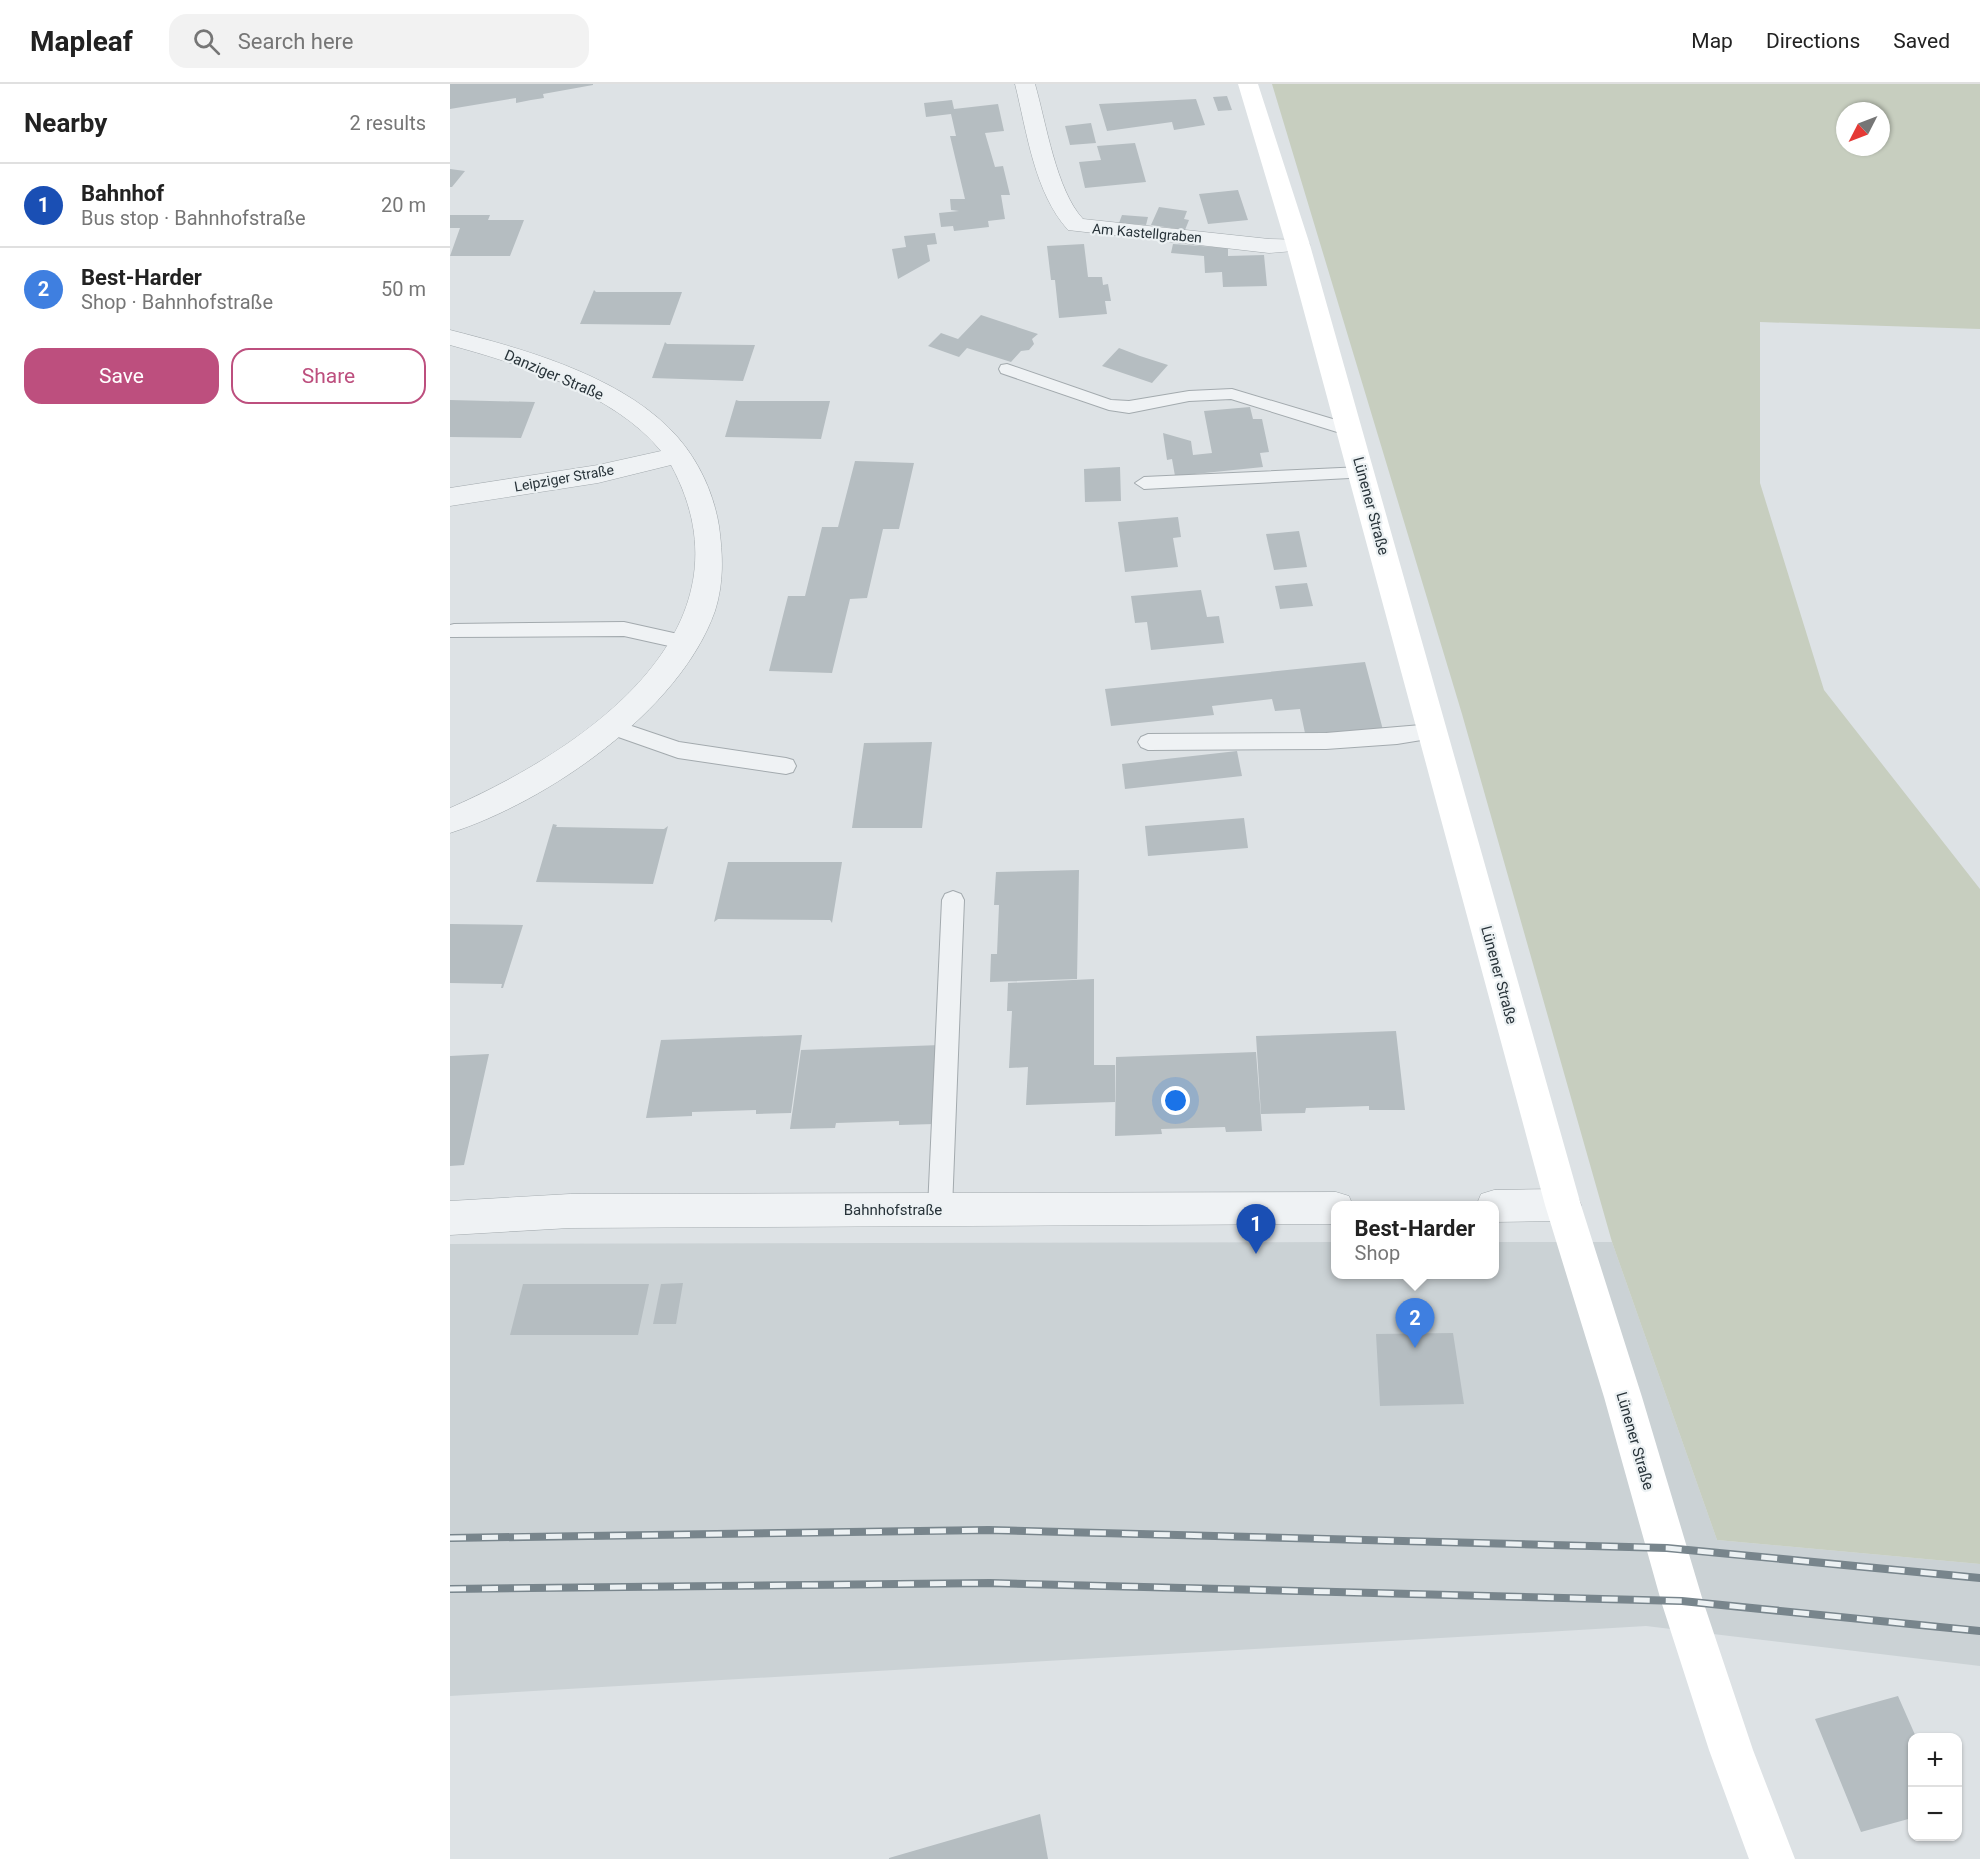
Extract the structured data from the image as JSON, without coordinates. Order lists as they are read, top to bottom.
{
  "streets": {
    "main road": ["Lünener Straße"],
    "street": [
      "Am Kastellgraben",
      "Danziger Straße",
      "Leipziger Straße",
      "Bahnhofstraße"
    ]
  },
  "crossings": [
    ["Am Kastellgraben", "Lünener Straße"],
    ["Danziger Straße", "Leipziger Straße"]
  ],
  "north": "bottom left",
  "page": {
    "header": "Mapleaf",
    "search": "Search here",
    "nav": ["Map", "Directions", "Saved"],
    "heading": ["Nearby", "2 results"],
    "list": [
      {
        "mark": "1",
        "name": "Bahnhof",
        "note": "Bus stop · Bahnhofstraße",
        "value": "20 m"
      },
      {
        "mark": "2",
        "name": "Best-Harder",
        "note": "Shop · Bahnhofstraße",
        "value": "50 m"
      }
    ],
    "buttons": ["Save", "Share"],
    "popup": ["Best-Harder", "Shop"],
    "pins": ["1", "2"],
    "map_buttons": ["+", "−"]
  }
}
